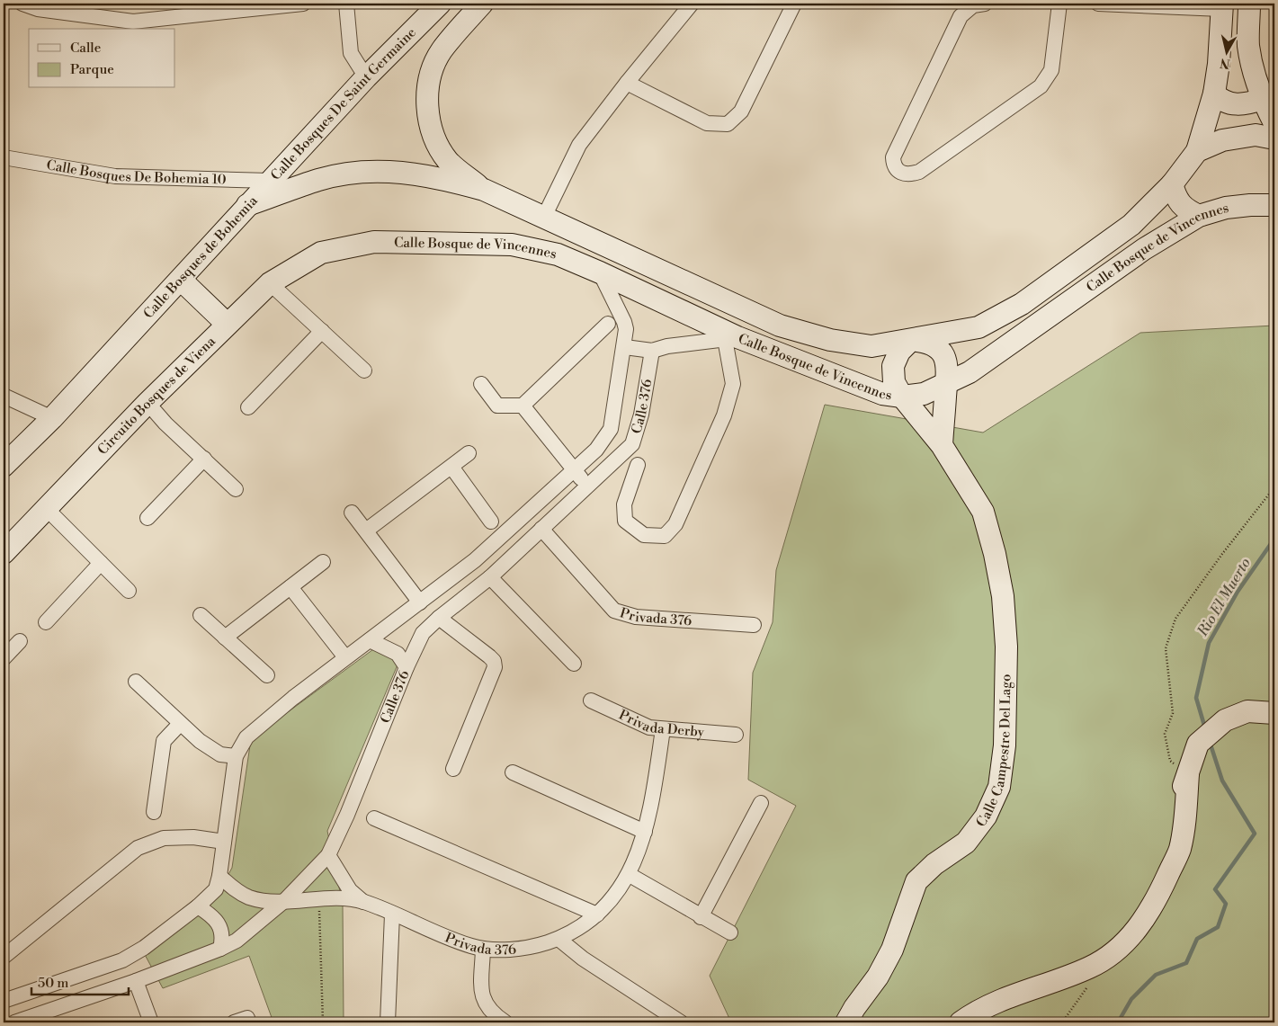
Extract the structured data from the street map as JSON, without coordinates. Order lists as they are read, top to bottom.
{
  "streets": {
    "main road": [
      "Calle Bosques De Saint Germaine",
      "Calle Bosque de Vincennes",
      "Calle Bosques de Bohemia",
      "Circuito Bosques de Viena",
      "Calle Campestre Del Lago"
    ],
    "street": [
      "Calle Bosques De Bohemia 10",
      "Calle 376",
      "Privada 376",
      "Privada Derby"
    ]
  },
  "crossings": [
    ["Calle Bosques De Saint Germaine", "Calle Bosques De Bohemia 10"],
    ["Calle Bosques De Saint Germaine", "Calle Bosques de Bohemia"],
    ["Calle Bosque de Vincennes", "Calle Bosques de Bohemia"],
    ["Calle Bosque de Vincennes", "Circuito Bosques de Viena"],
    ["Calle Bosque de Vincennes", "Calle 376"],
    ["Calle Bosque de Vincennes", "Calle Campestre Del Lago"],
    ["Calle 376", "Privada 376"],
    ["Privada 376", "Privada Derby"]
  ],
  "water": ["Rio El Muerto"],
  "legend": ["Calle", "Parque"],
  "scale_bar": "50 m",
  "north": "bottom"
}
